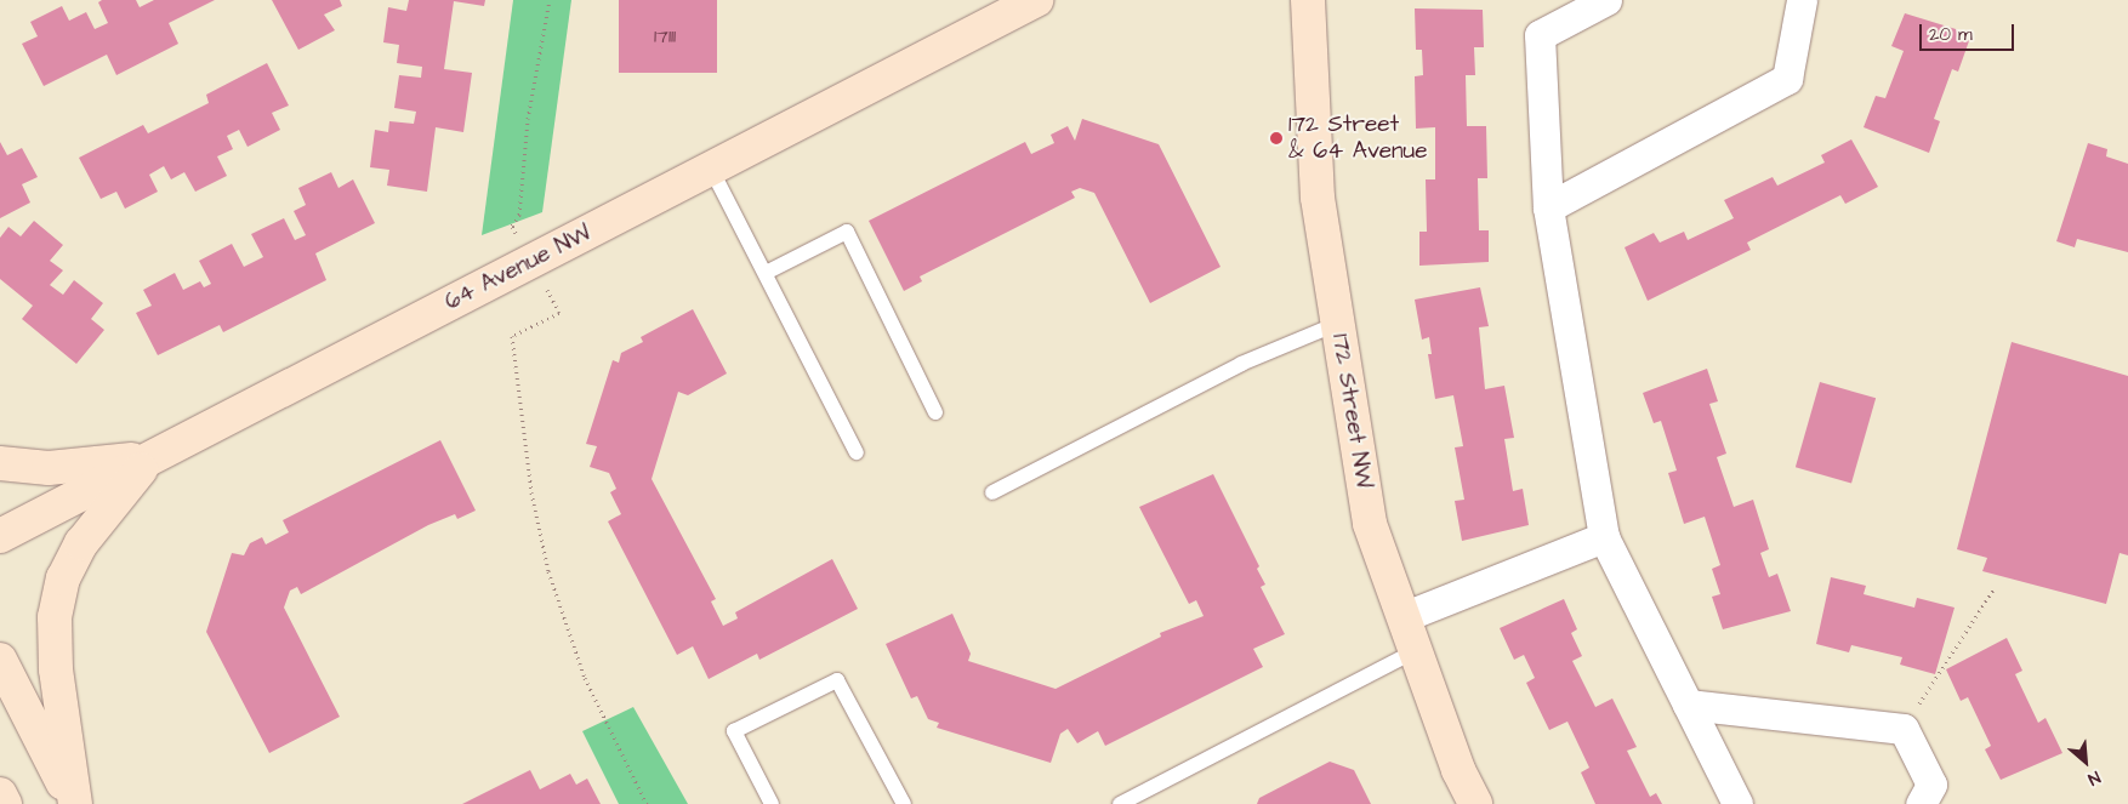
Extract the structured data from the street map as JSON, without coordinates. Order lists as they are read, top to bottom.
{
  "streets": {
    "street": ["64 Avenue NW", "172 Street NW"]
  },
  "places": ["172 Street & 64 Avenue"],
  "house_numbers": ["17111"],
  "scale_bar": "20 m",
  "north": "bottom right"
}
